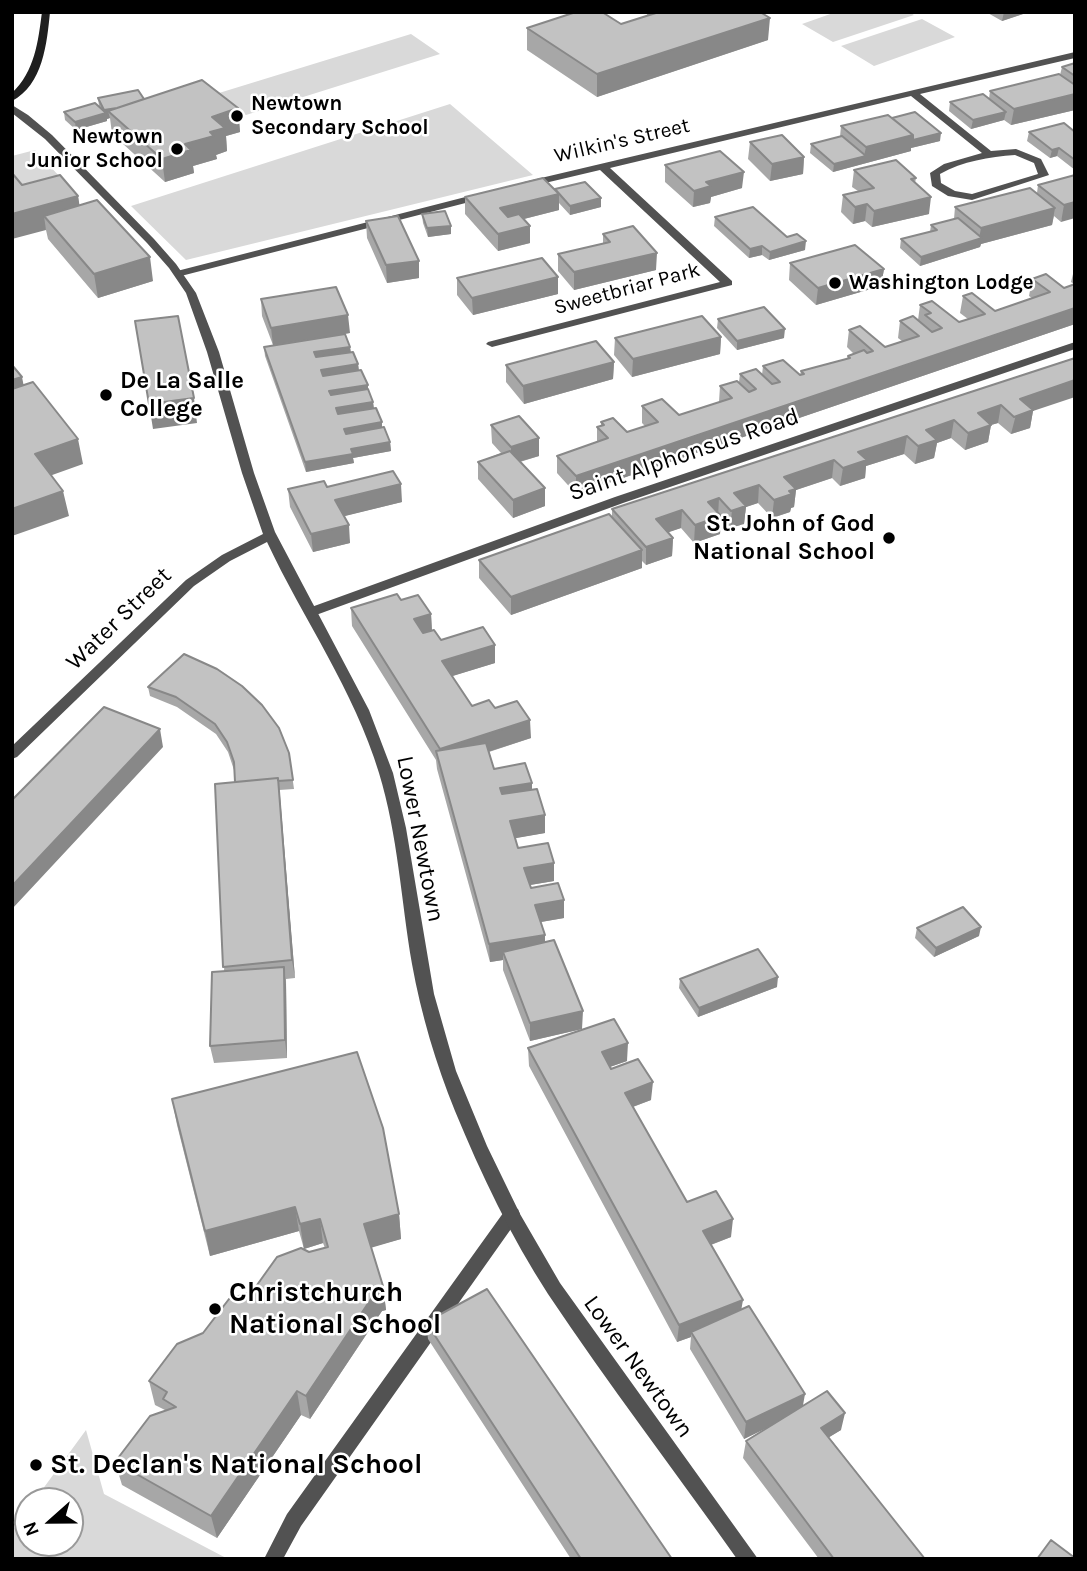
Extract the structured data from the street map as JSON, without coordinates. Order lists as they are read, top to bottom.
{
  "streets": {
    "street": [
      "Wilkin's Street",
      "Sweetbriar Park",
      "Saint Alphonsus Road",
      "Water Street",
      "Lower Newtown"
    ]
  },
  "crossings": [
    ["Wilkin's Street", "Sweetbriar Park"],
    ["Saint Alphonsus Road", "Lower Newtown"],
    ["Water Street", "Lower Newtown"]
  ],
  "places": [
    "Newtown Secondary School",
    "Newtown Junior School",
    "Washington Lodge",
    "De La Salle College",
    "St. John of God National School",
    "Christchurch National School",
    "St. Declan's National School"
  ],
  "north": "left"
}
